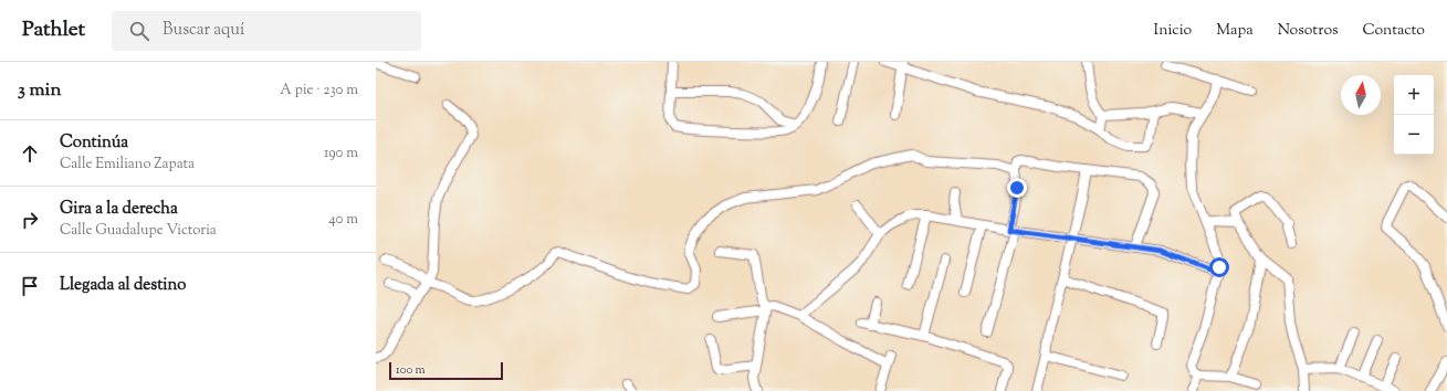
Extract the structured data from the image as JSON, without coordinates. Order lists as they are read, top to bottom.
{
  "scale_bar": "100 m",
  "north": "top",
  "page": {
    "header": "Pathlet",
    "search": "Buscar aquí",
    "nav": [
      "Inicio",
      "Mapa",
      "Nosotros",
      "Contacto"
    ],
    "heading": ["3 min", "A pie · 230 m"],
    "map_buttons": ["+", "−"],
    "list": [
      ["Continúa", "Calle Emiliano Zapata", "190 m"],
      ["Gira a la derecha", "Calle Guadalupe Victoria", "40 m"],
      "Llegada al destino"
    ],
    "scale": "100 m"
  }
}
